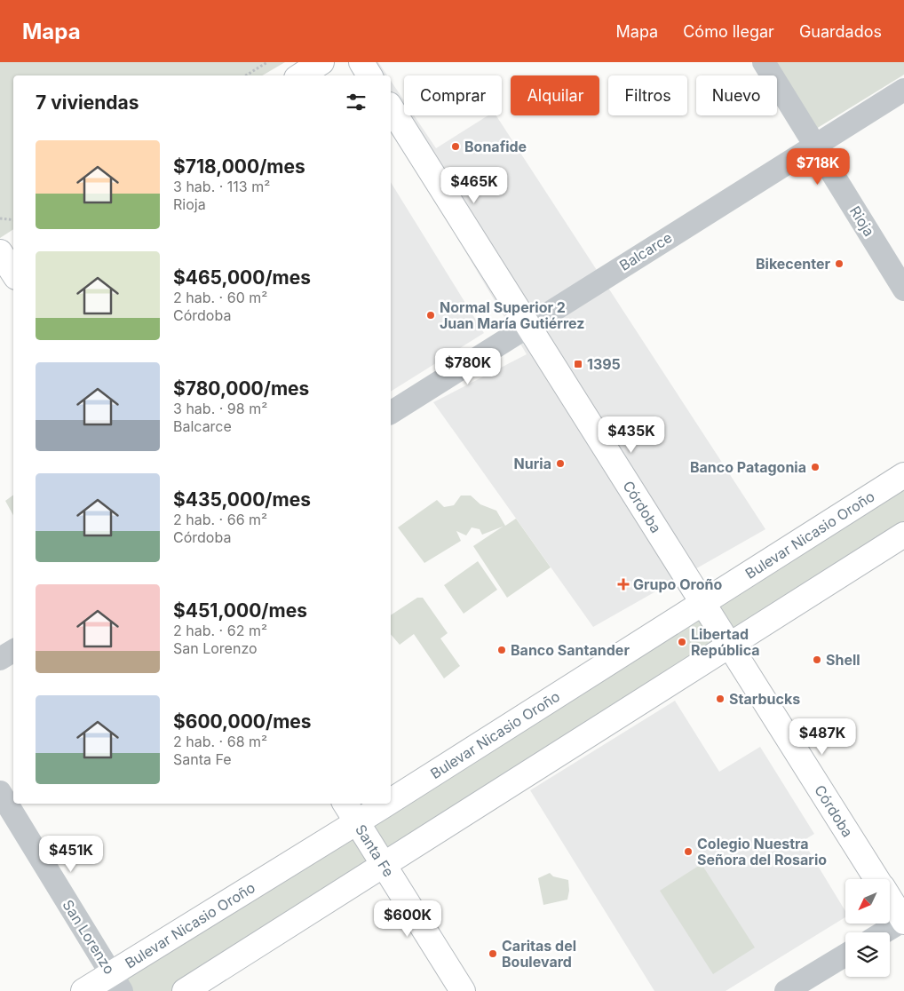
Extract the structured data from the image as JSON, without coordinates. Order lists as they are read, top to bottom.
{
  "streets": {
    "main road": ["Córdoba", "Bulevar Nicasio Oroño", "Santa Fe"],
    "street": ["Rioja", "Balcarce", "San Lorenzo"]
  },
  "crossings": [
    ["Rioja", "Balcarce"],
    ["Balcarce", "Córdoba"],
    ["Córdoba", "Bulevar Nicasio Oroño"],
    ["Bulevar Nicasio Oroño", "Santa Fe"],
    ["Bulevar Nicasio Oroño", "San Lorenzo"]
  ],
  "places": {
    "other": [
      "Bonafide",
      "Bikecenter",
      "Normal Superior 2 Juan María Gutiérrez",
      "Nuria",
      "Banco Patagonia",
      "Libertad República",
      "Banco Santander",
      "Shell",
      "Starbucks",
      "Colegio Nuestra Señora del Rosario",
      "Caritas del Boulevard"
    ],
    "transit": ["1395"],
    "health": ["Grupo Oroño"]
  },
  "north": "bottom left",
  "page": {
    "header": "Mapa",
    "nav": ["Mapa", "Cómo llegar", "Guardados"],
    "chip": [
      "Comprar",
      "Alquilar",
      "Filtros",
      "Nuevo"
    ],
    "heading": "7 viviendas",
    "list": [
      {
        "name": "$718,000/mes",
        "note": "3 hab. · 113 m² · Rioja"
      },
      {
        "name": "$465,000/mes",
        "note": "2 hab. · 60 m² · Córdoba"
      },
      {
        "name": "$780,000/mes",
        "note": "3 hab. · 98 m² · Balcarce"
      },
      {
        "name": "$435,000/mes",
        "note": "2 hab. · 66 m² · Córdoba"
      },
      {
        "name": "$451,000/mes",
        "note": "2 hab. · 62 m² · San Lorenzo"
      },
      {
        "name": "$600,000/mes",
        "note": "2 hab. · 68 m² · Santa Fe"
      }
    ],
    "price": [
      "$718K",
      "$465K",
      "$780K",
      "$435K",
      "$487K",
      "$451K",
      "$600K"
    ]
  }
}
